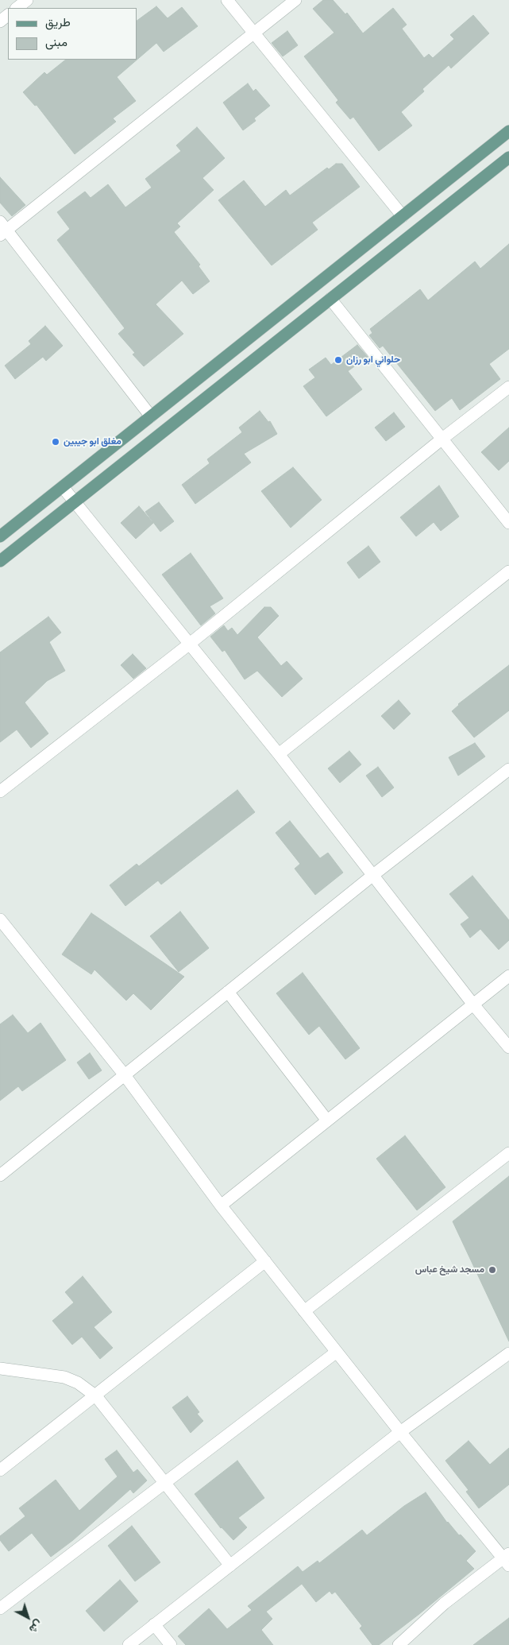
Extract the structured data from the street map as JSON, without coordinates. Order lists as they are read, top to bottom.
{
  "places": ["حلواني ابو رزان", "مغلق ابو جيبين", "مسجد شيخ عباس"],
  "legend": ["طريق", "مبنى"],
  "north": "bottom right"
}
